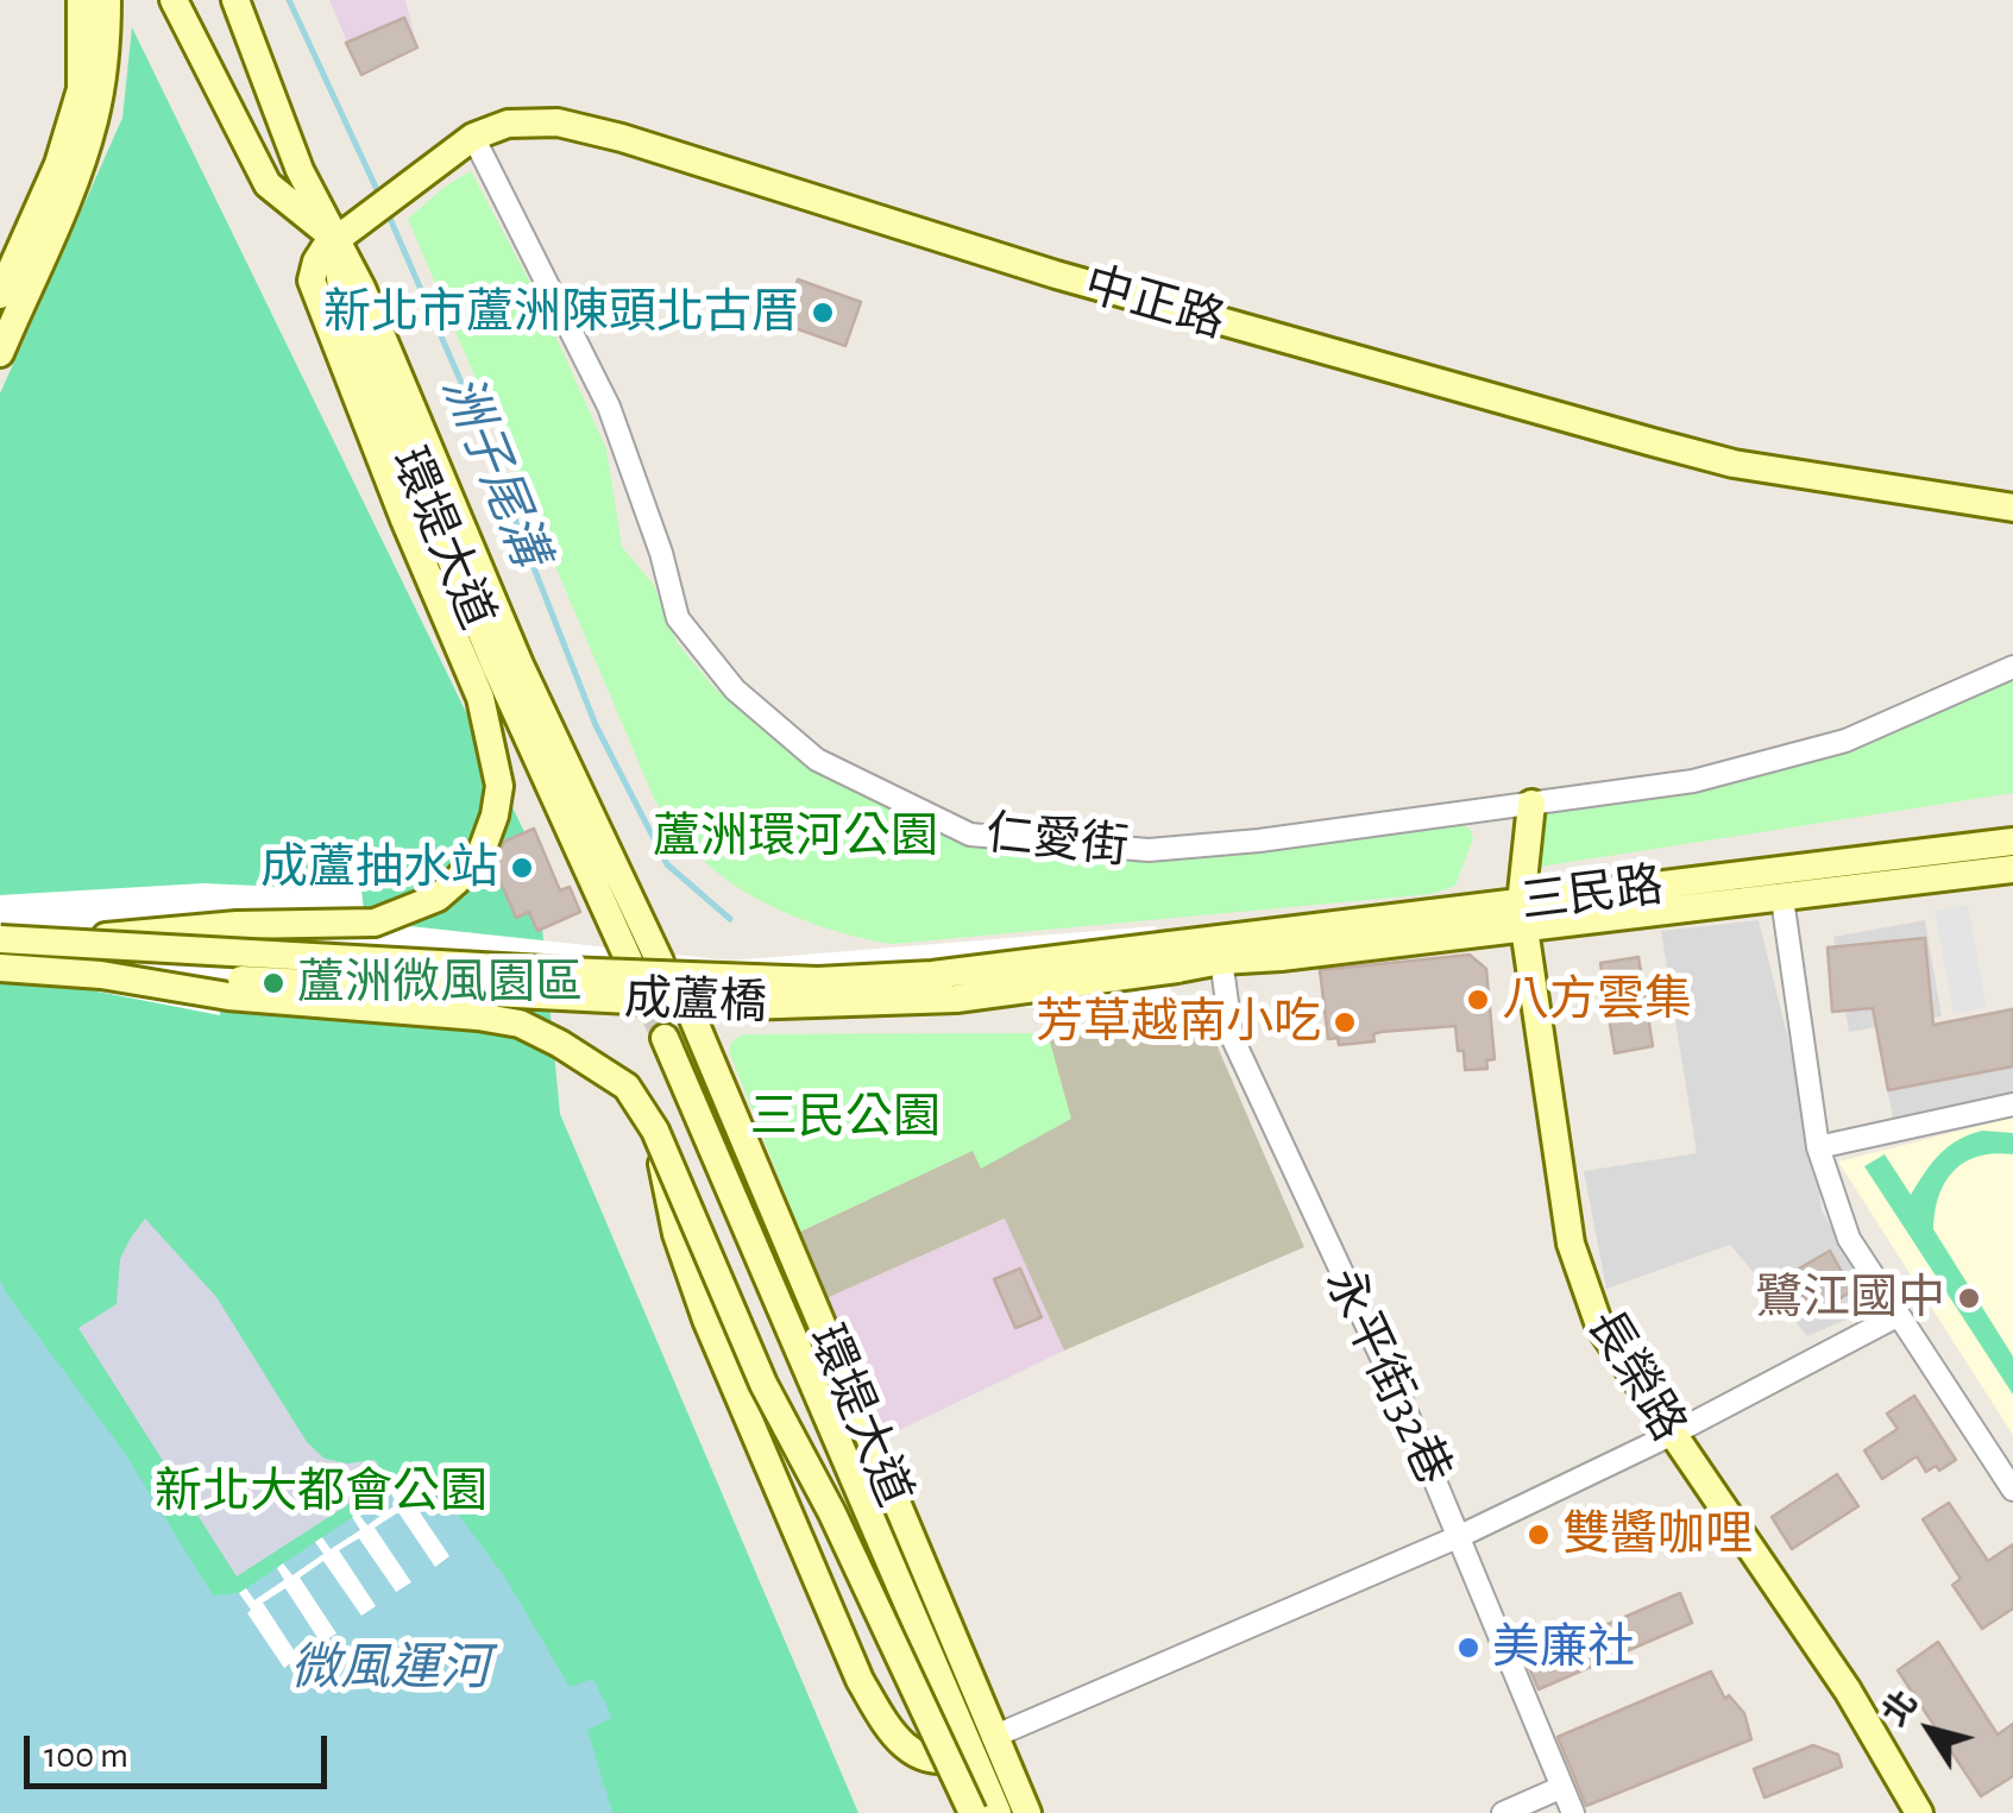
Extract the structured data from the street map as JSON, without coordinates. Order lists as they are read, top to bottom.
{
  "streets": {
    "street": [
      "中正路",
      "環堤大道",
      "仁愛街",
      "三民路",
      "成蘆橋",
      "長榮路",
      "永平街32巷"
    ]
  },
  "crossings": [
    ["中正路", "環堤大道"],
    ["中正路", "仁愛街"],
    ["仁愛街", "長榮路"],
    ["三民路", "成蘆橋"],
    ["三民路", "長榮路"],
    ["三民路", "永平街32巷"]
  ],
  "water": ["洲子尾溝", "微風運河"],
  "parks": ["蘆洲環河公園", "三民公園", "新北大都會公園"],
  "places": [
    "新北市蘆洲陳頭北古厝",
    "成蘆抽水站",
    "蘆洲微風園區",
    "八方雲集",
    "芳草越南小吃",
    "鷺江國中",
    "雙醬咖哩",
    "美廉社"
  ],
  "scale_bar": "100 m",
  "north": "top left"
}
